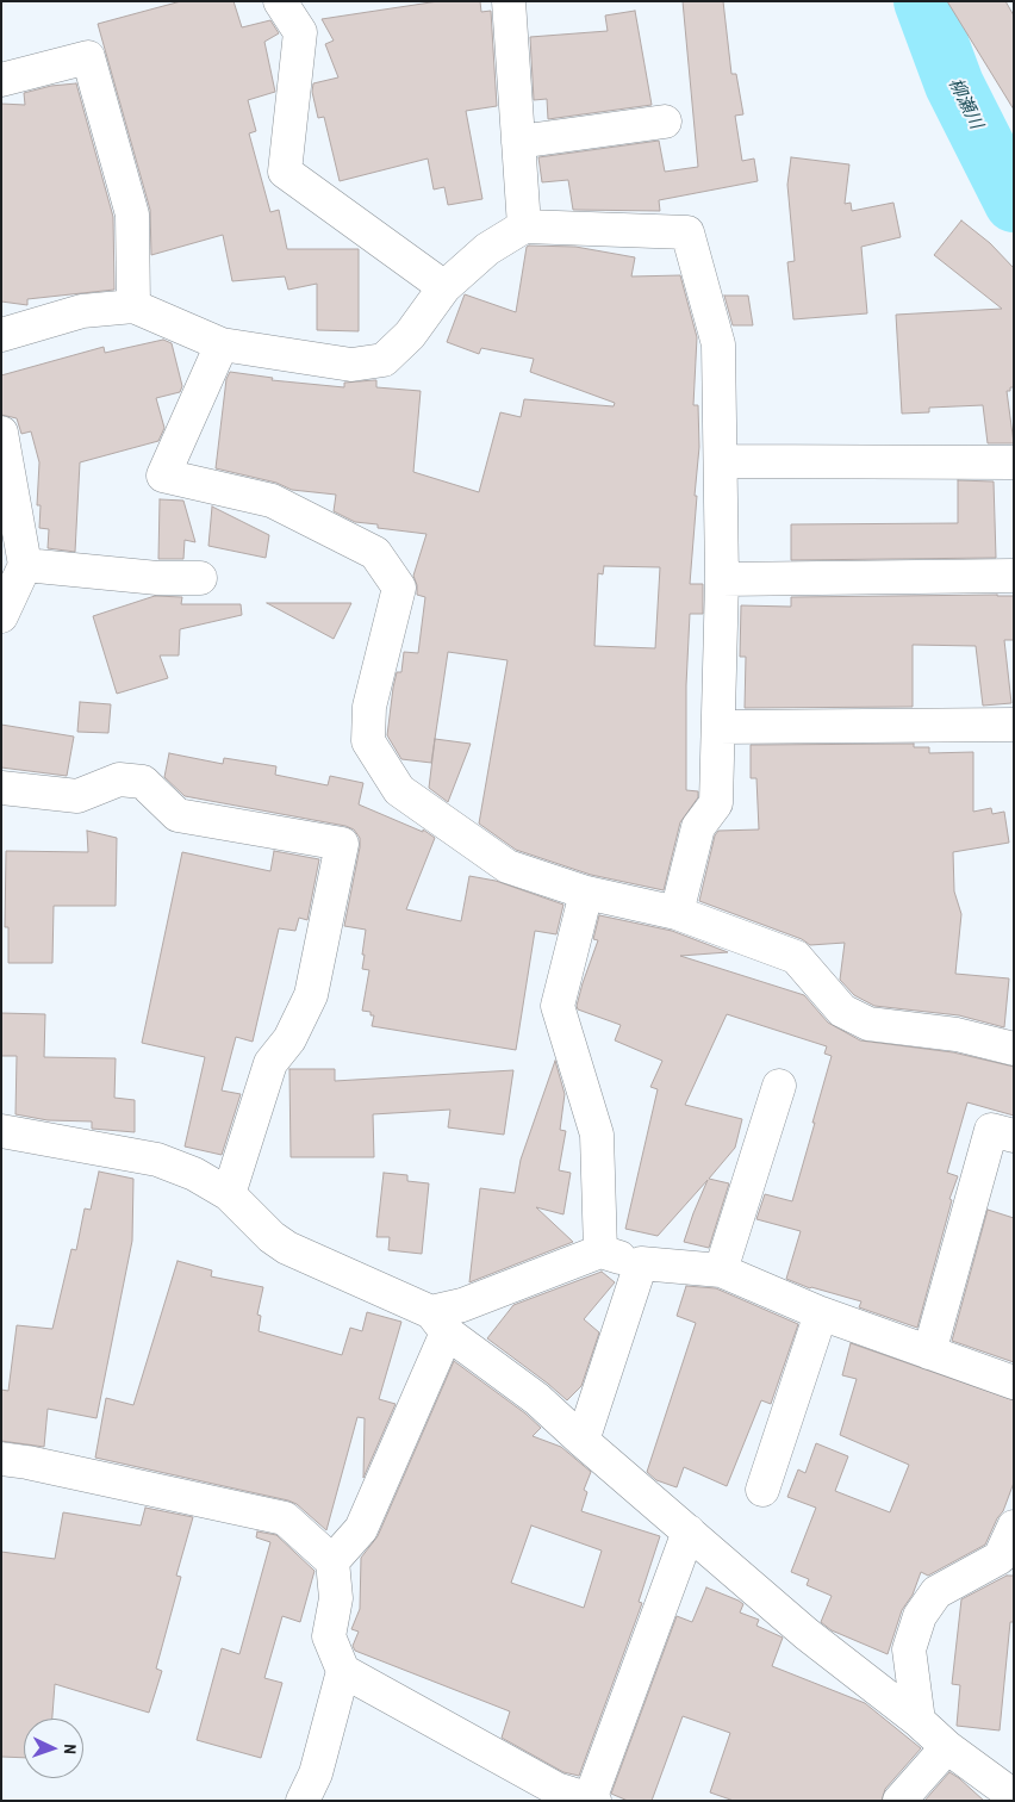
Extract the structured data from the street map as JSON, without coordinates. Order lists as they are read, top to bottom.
{
  "water": ["柳瀬川"],
  "north": "right"
}
